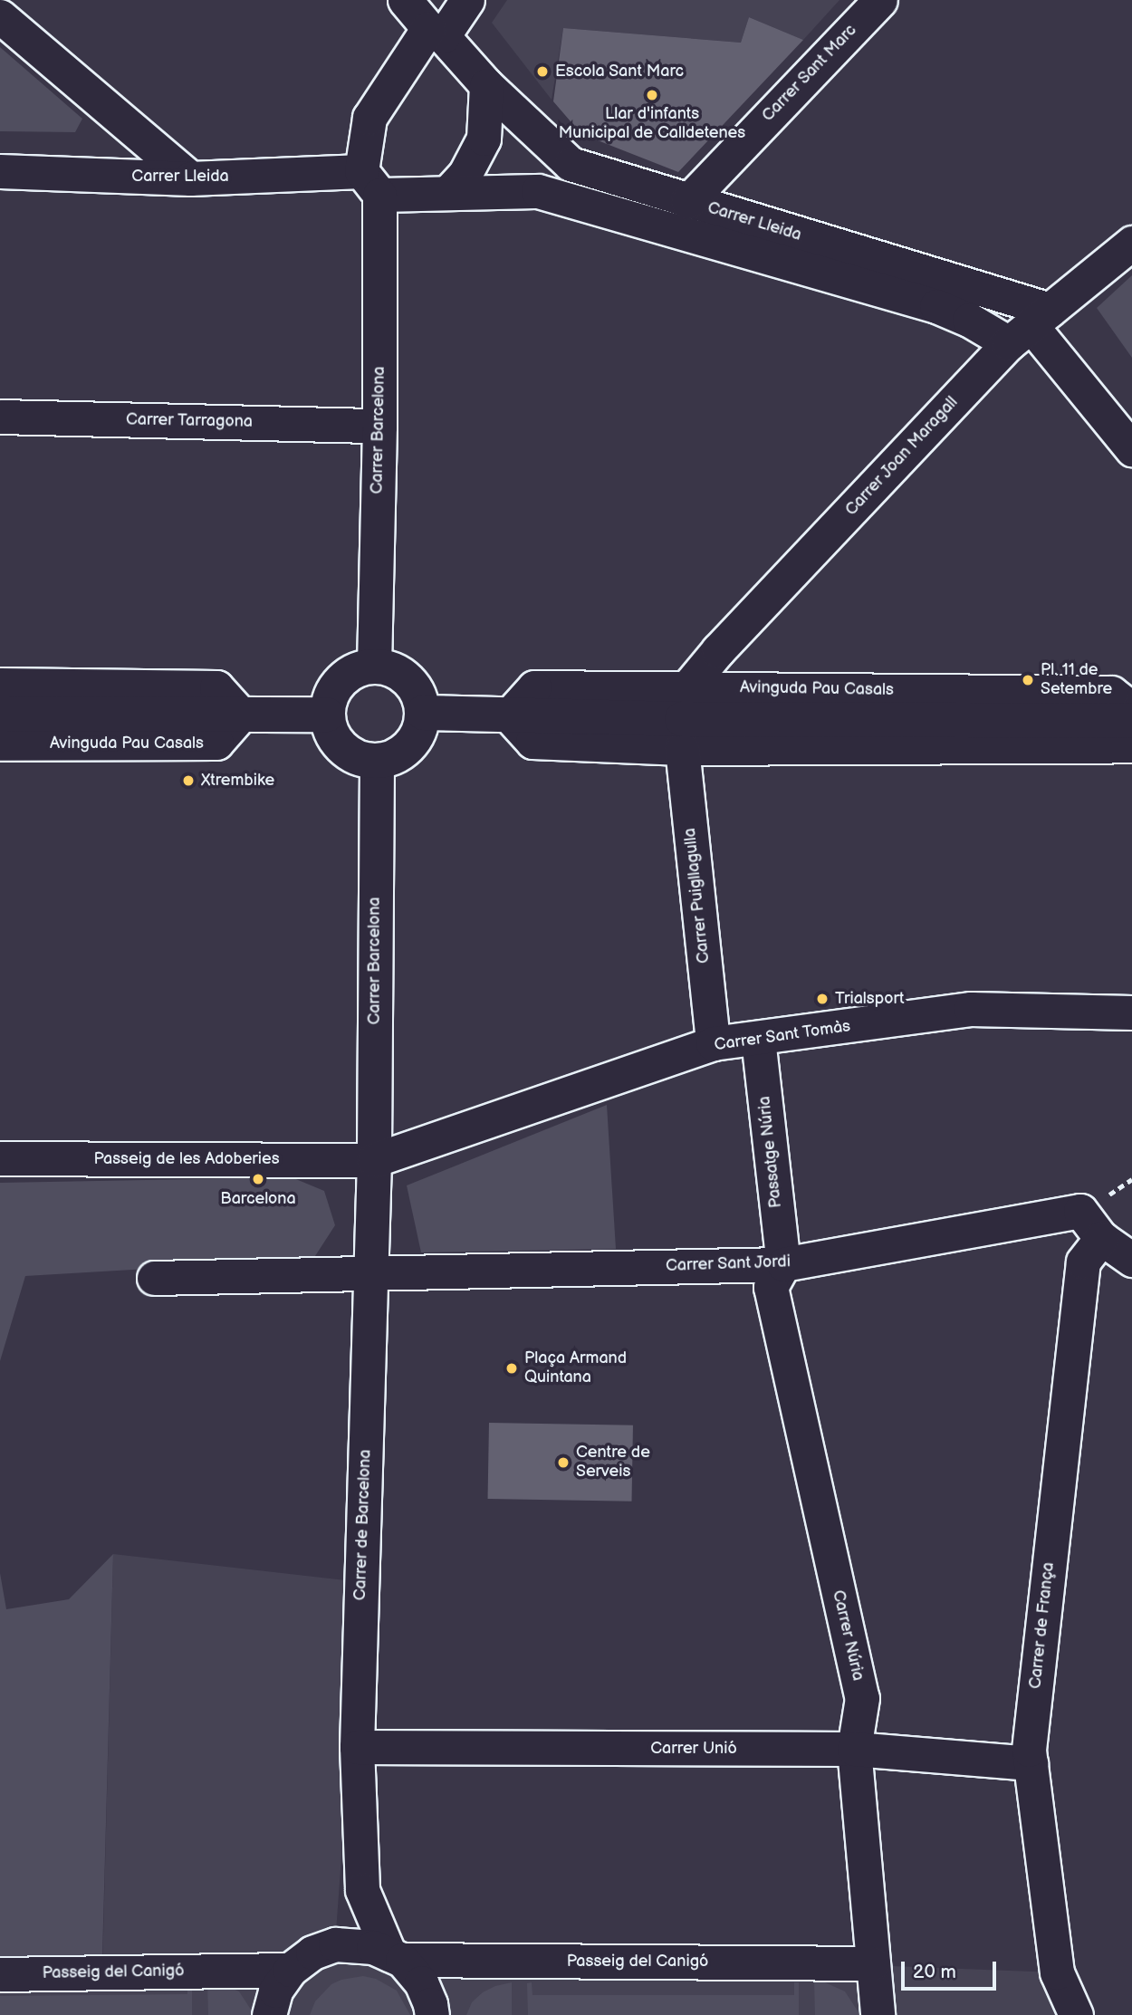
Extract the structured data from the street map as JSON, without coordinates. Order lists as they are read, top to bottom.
{
  "streets": {
    "street": [
      "Carrer Sant Marc",
      "Carrer Lleida",
      "Carrer Tarragona",
      "Carrer Barcelona",
      "Carrer Joan Maragall",
      "Avinguda Pau Casals",
      "Carrer Puigllagulla",
      "Carrer Sant Tomàs",
      "Passatge Núria",
      "Passeig de les Adoberies",
      "Carrer Sant Jordi",
      "Carrer de Barcelona",
      "Carrer de França",
      "Carrer Núria",
      "Carrer Unió",
      "Passeig del Canigó"
    ]
  },
  "crossings": [
    ["Carrer Sant Marc", "Carrer Lleida"],
    ["Carrer Lleida", "Carrer Barcelona"],
    ["Carrer Lleida", "Carrer Joan Maragall"],
    ["Carrer Tarragona", "Carrer Barcelona"],
    ["Carrer Barcelona", "Avinguda Pau Casals"],
    ["Carrer Barcelona", "Carrer Sant Tomàs"],
    ["Carrer Barcelona", "Passeig de les Adoberies"],
    ["Carrer Barcelona", "Carrer de Barcelona"],
    ["Carrer Joan Maragall", "Avinguda Pau Casals"],
    ["Carrer Puigllagulla", "Carrer Sant Tomàs"],
    ["Carrer Sant Tomàs", "Passatge Núria"],
    ["Carrer Sant Tomàs", "Passeig de les Adoberies"],
    ["Carrer Sant Tomàs", "Carrer de Barcelona"],
    ["Passatge Núria", "Carrer Sant Jordi"],
    ["Passatge Núria", "Carrer Núria"],
    ["Passeig de les Adoberies", "Carrer de Barcelona"],
    ["Carrer Sant Jordi", "Carrer de Barcelona"],
    ["Carrer Sant Jordi", "Carrer de França"],
    ["Carrer Sant Jordi", "Carrer Núria"],
    ["Carrer de Barcelona", "Carrer Unió"],
    ["Carrer de Barcelona", "Passeig del Canigó"],
    ["Carrer de França", "Carrer Unió"],
    ["Carrer Núria", "Carrer Unió"],
    ["Carrer Núria", "Passeig del Canigó"]
  ],
  "places": [
    "Escola Sant Marc",
    "Llar d'infants Municipal de Calldetenes",
    "Pl. 11 de Setembre",
    "Xtrembike",
    "Trialsport",
    "Barcelona",
    "Plaça Armand Quintana",
    "Centre de Serveis"
  ],
  "scale_bar": "20 m"
}
